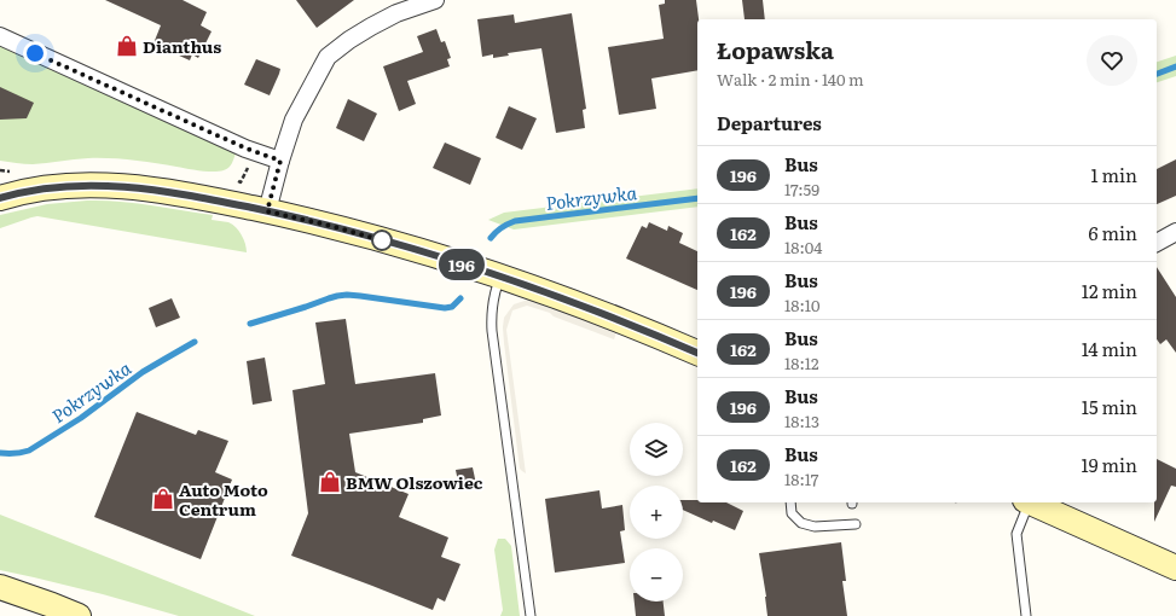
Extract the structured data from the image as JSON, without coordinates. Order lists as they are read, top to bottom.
{
  "water": ["Pokrzywka"],
  "places": {
    "shop": ["Dianthus", "BMW Olszowiec", "Auto Moto Centrum"]
  },
  "lines": ["bus line 196"],
  "page": {
    "on_map": "196",
    "heading": [
      ["Łopawska", "Walk · 2 min · 140 m"],
      "Departures"
    ],
    "list": [
      {
        "mark": "196",
        "name": "Bus",
        "note": "17:59",
        "value": "1 min"
      },
      {
        "mark": "162",
        "name": "Bus",
        "note": "18:04",
        "value": "6 min"
      },
      {
        "mark": "196",
        "name": "Bus",
        "note": "18:10",
        "value": "12 min"
      },
      {
        "mark": "162",
        "name": "Bus",
        "note": "18:12",
        "value": "14 min"
      },
      {
        "mark": "196",
        "name": "Bus",
        "note": "18:13",
        "value": "15 min"
      },
      {
        "mark": "162",
        "name": "Bus",
        "note": "18:17",
        "value": "19 min"
      }
    ],
    "map_buttons": ["+", "−"]
  }
}
